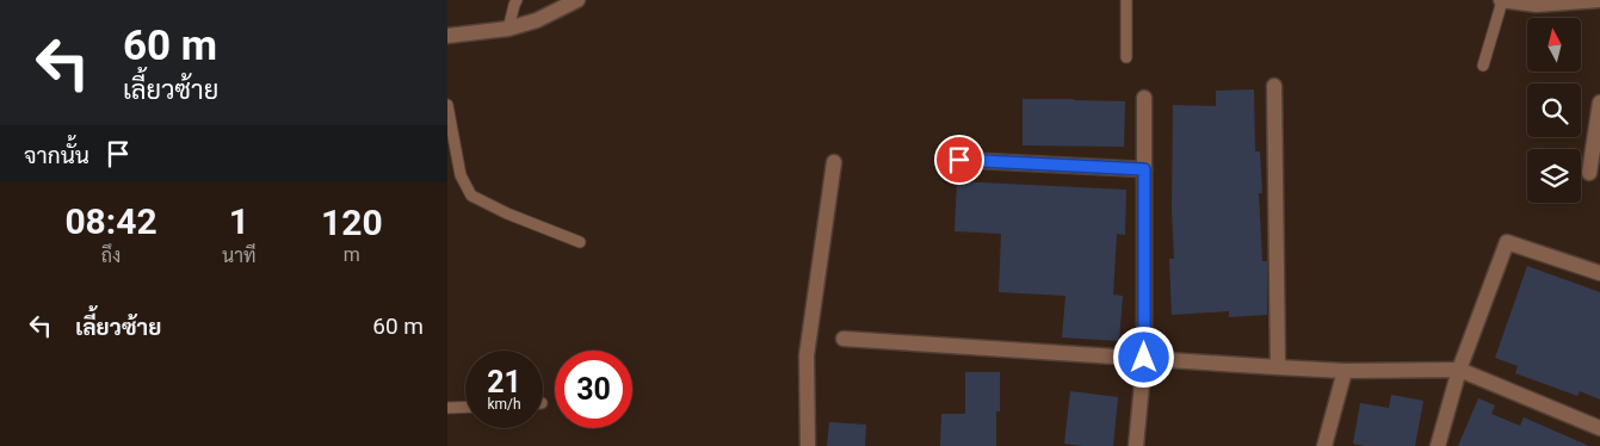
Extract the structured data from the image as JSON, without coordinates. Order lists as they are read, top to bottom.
{
  "north": "top",
  "page": {
    "turn": ["60 m", "เลี้ยวซ้าย"],
    "then": "จากนั้น",
    "eta": [
      "08:42",
      "ถึง",
      "1",
      "นาที",
      "120",
      "m"
    ],
    "list": [
      {
        "name": "เลี้ยวซ้าย",
        "value": "60 m"
      }
    ],
    "speed": "21 km/h",
    "limit": "30"
  }
}
